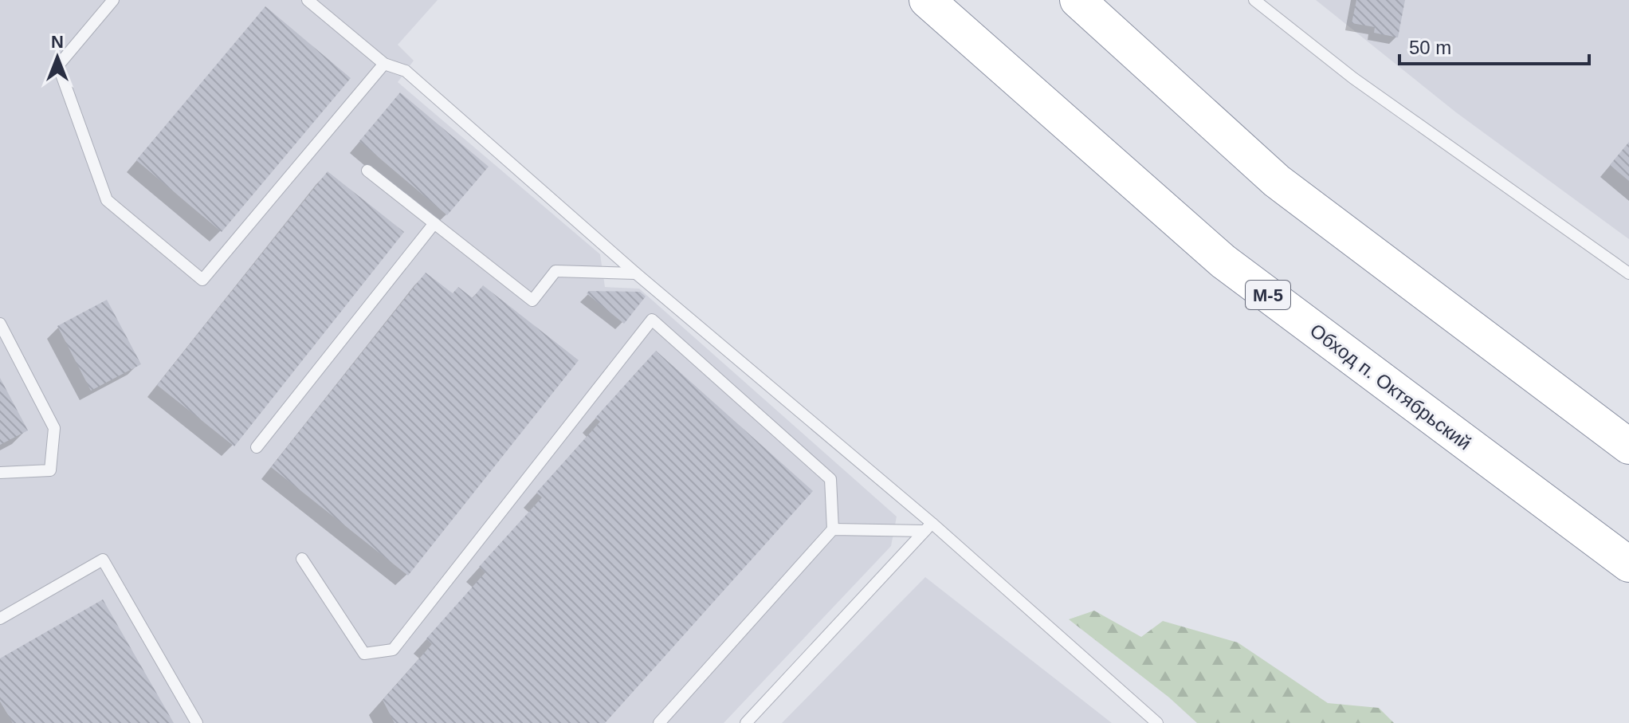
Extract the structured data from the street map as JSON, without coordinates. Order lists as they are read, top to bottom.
{
  "streets": {
    "highway": ["М-5", "Обход п. Октябрьский"]
  },
  "scale_bar": "50 m",
  "north": "top"
}
